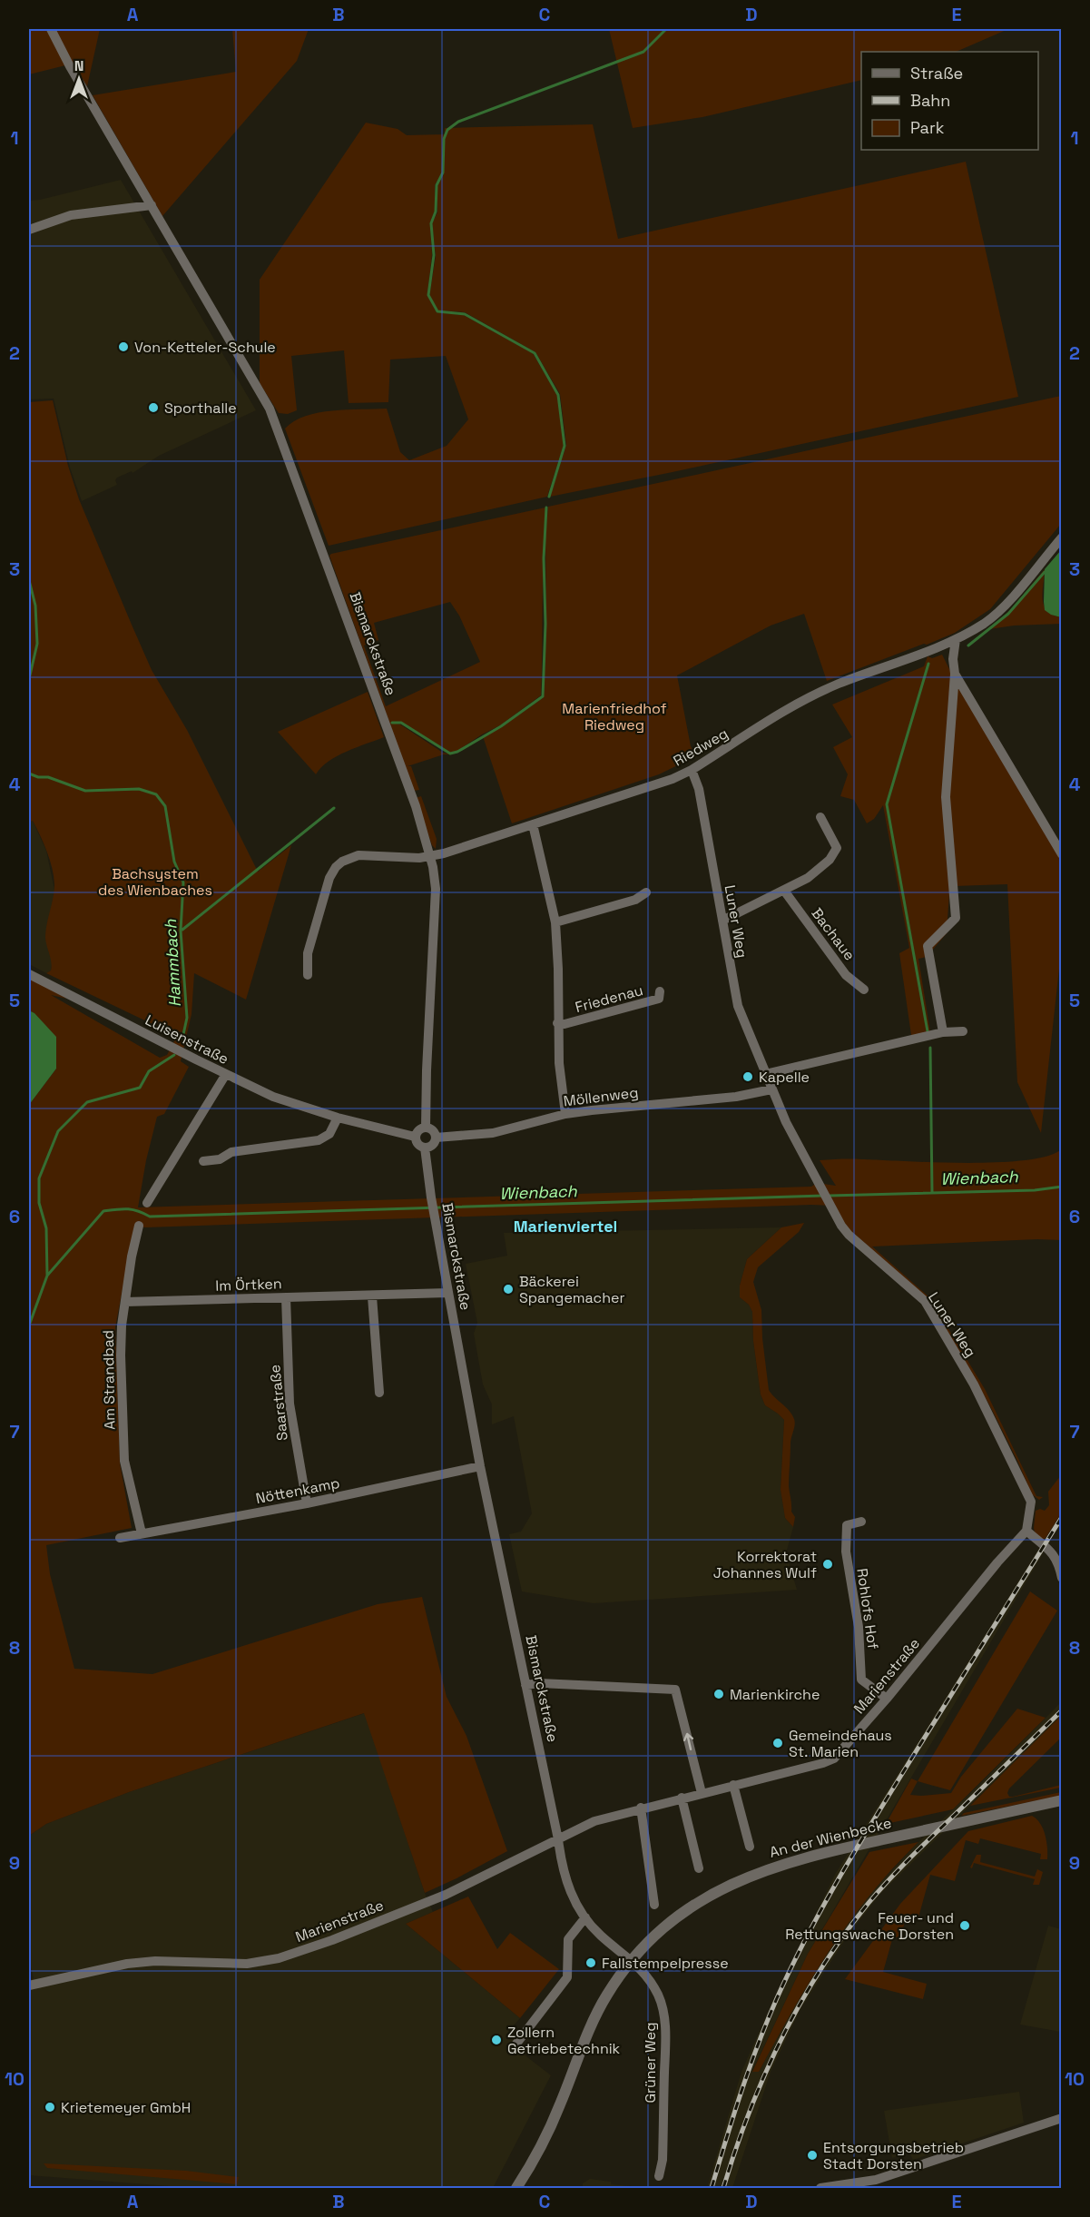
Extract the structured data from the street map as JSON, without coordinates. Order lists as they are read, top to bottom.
{
  "streets": {
    "street": [
      "Bismarckstraße",
      "Riedweg",
      "Luner Weg",
      "Bachaue",
      "Friedenau",
      "Luisenstraße",
      "Möllenweg",
      "Im Örtken",
      "Am Strandbad",
      "Saarstraße",
      "Nöttenkamp",
      "Rohlofs Hof",
      "Marienstraße",
      "An der Wienbecke",
      "Grüner Weg"
    ]
  },
  "crossings": [
    ["Bismarckstraße", "Riedweg"],
    ["Bismarckstraße", "Luisenstraße"],
    ["Bismarckstraße", "Möllenweg"],
    ["Bismarckstraße", "Im Örtken"],
    ["Bismarckstraße", "Nöttenkamp"],
    ["Bismarckstraße", "Marienstraße"],
    ["Bismarckstraße", "An der Wienbecke"],
    ["Bismarckstraße", "Grüner Weg"],
    ["Riedweg", "Luner Weg"],
    ["Riedweg", "Friedenau"],
    ["Luner Weg", "Möllenweg"],
    ["Luner Weg", "Marienstraße"],
    ["Friedenau", "Möllenweg"],
    ["Luisenstraße", "Möllenweg"],
    ["Im Örtken", "Am Strandbad"],
    ["Im Örtken", "Saarstraße"],
    ["Am Strandbad", "Nöttenkamp"],
    ["Saarstraße", "Nöttenkamp"],
    ["Rohlofs Hof", "Marienstraße"],
    ["An der Wienbecke", "Grüner Weg"]
  ],
  "districts": ["Marienviertel"],
  "water": ["Hammbach", "Wienbach"],
  "parks": ["Marienfriedhof Riedweg", "Bachsystem des Wienbaches"],
  "places": [
    "Von-Ketteler-Schule",
    "Sporthalle",
    "Kapelle",
    "Bäckerei Spangemacher",
    "Korrektorat Johannes Wulf",
    "Marienkirche",
    "Gemeindehaus St. Marien",
    "Feuer- und Rettungswache Dorsten",
    "Fallstempelpresse",
    "Zollern Getriebetechnik",
    "Krietemeyer GmbH",
    "Entsorgungsbetrieb Stadt Dorsten"
  ],
  "legend": ["Straße", "Bahn", "Park"],
  "north": "top",
  "grid": {
    "columns": [
      "A",
      "B",
      "C",
      "D",
      "E"
    ],
    "rows": [
      "1",
      "2",
      "3",
      "4",
      "5",
      "6",
      "7",
      "8",
      "9",
      "10"
    ]
  }
}
